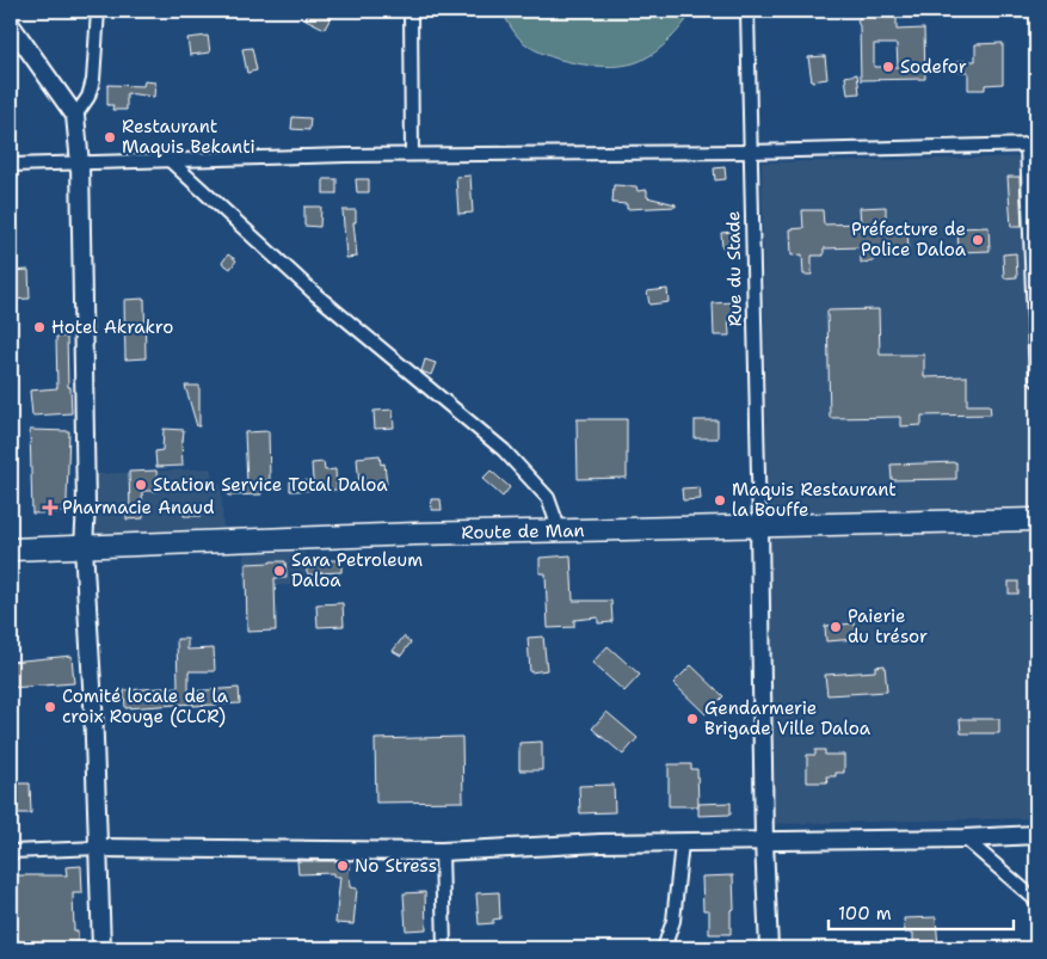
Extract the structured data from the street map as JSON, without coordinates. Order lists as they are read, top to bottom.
{
  "streets": {
    "highway": ["Route de Man"],
    "street": ["Rue du Stade"]
  },
  "crossings": [
    ["Rue du Stade", "Route de Man"]
  ],
  "places": {
    "other": [
      "Sodefor",
      "Restaurant Maquis Bekanti",
      "Préfecture de Police Daloa",
      "Hotel Akrakro",
      "Station Service Total Daloa",
      "Maquis Restaurant la Bouffe",
      "Sara Petroleum Daloa",
      "Paierie du trésor",
      "Comité locale de la croix Rouge (CLCR)",
      "Gendarmerie Brigade Ville Daloa",
      "No Stress"
    ],
    "health": ["Pharmacie Anaud"]
  },
  "scale_bar": "100 m"
}
